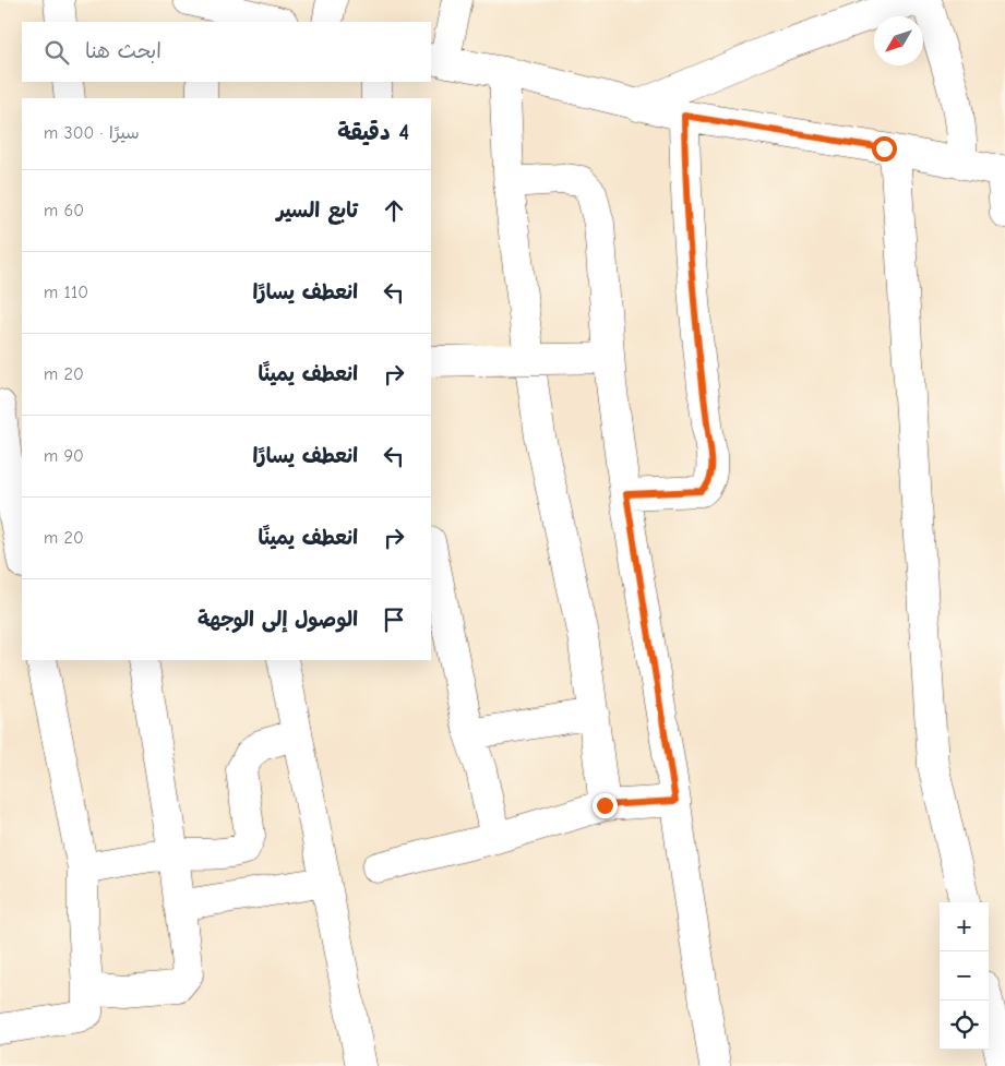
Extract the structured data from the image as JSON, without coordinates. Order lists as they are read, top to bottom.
{
  "north": "bottom left",
  "page": {
    "search": "ابحث هنا",
    "heading": ["4 دقيقة", "سيرًا · 300 m"],
    "list": [
      ["تابع السير", "60 m"],
      ["انعطف يسارًا", "110 m"],
      ["انعطف يمينًا", "20 m"],
      ["انعطف يسارًا", "90 m"],
      ["انعطف يمينًا", "20 m"],
      "الوصول إلى الوجهة"
    ],
    "map_buttons": ["+", "−"]
  }
}
